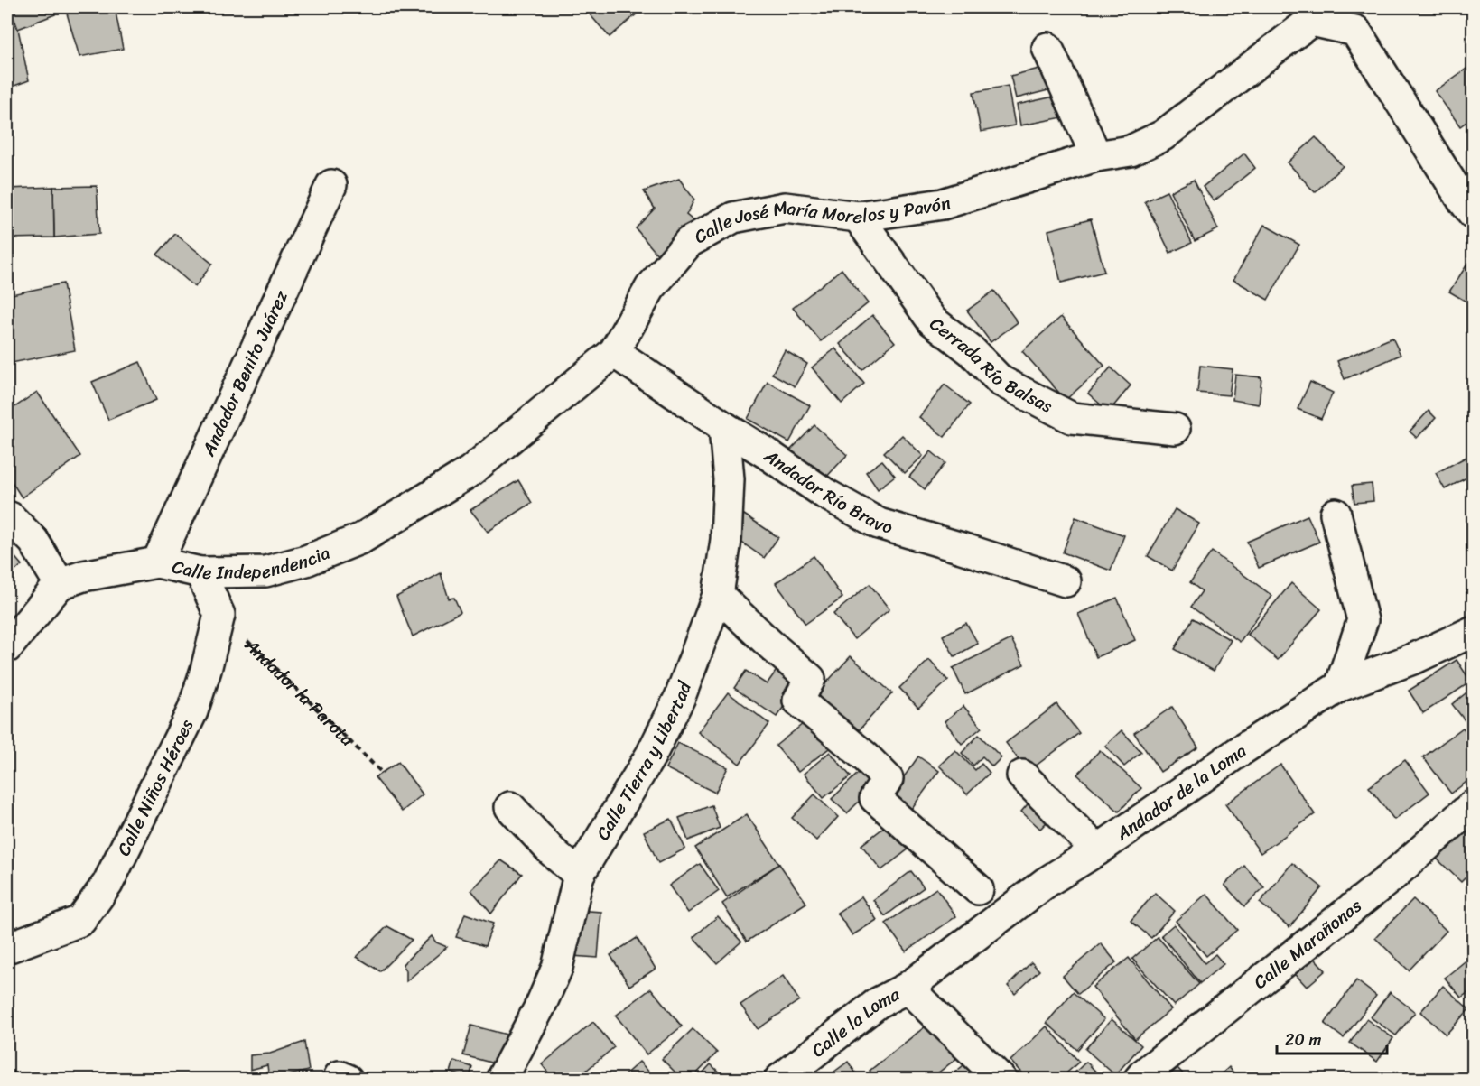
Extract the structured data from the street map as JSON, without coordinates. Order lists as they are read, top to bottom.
{
  "streets": {
    "street": [
      "Calle José María Morelos y Pavón",
      "Cerrada Río Balsas",
      "Andador Benito Juárez",
      "Andador Río Bravo",
      "Calle Independencia",
      "Calle Tierra y Libertad",
      "Calle Niños Héroes",
      "Andador de la Loma",
      "Calle Marañonas",
      "Calle la Loma"
    ],
    "path": ["Andador la Parota"]
  },
  "crossings": [
    ["Calle José María Morelos y Pavón", "Cerrada Río Balsas"],
    ["Calle José María Morelos y Pavón", "Andador Río Bravo"],
    ["Calle José María Morelos y Pavón", "Calle Independencia"],
    ["Andador Benito Juárez", "Calle Independencia"],
    ["Andador Río Bravo", "Calle Tierra y Libertad"],
    ["Andador la Parota", "Calle Niños Héroes"],
    ["Andador de la Loma", "Calle la Loma"]
  ],
  "scale_bar": "20 m"
}
